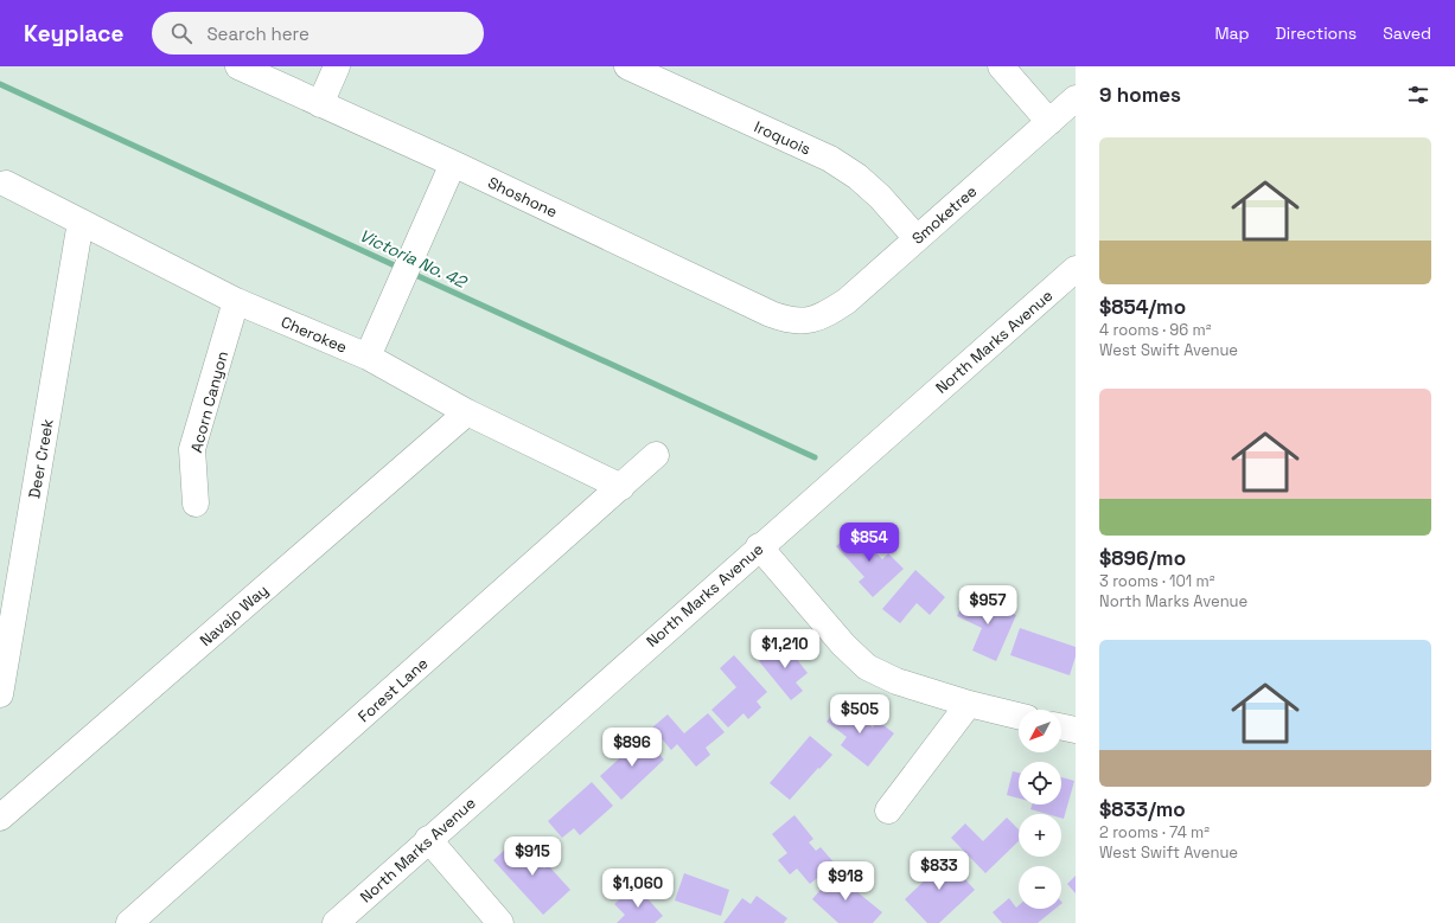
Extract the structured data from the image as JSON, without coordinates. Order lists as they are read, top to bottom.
{
  "streets": {
    "street": [
      "Iroquois",
      "Shoshone",
      "Smoketree",
      "Cherokee",
      "North Marks Avenue",
      "Acorn Canyon",
      "Deer Creek",
      "Navajo Way",
      "Forest Lane"
    ]
  },
  "crossings": [
    ["Iroquois", "Smoketree"],
    ["Shoshone", "Smoketree"],
    ["Cherokee", "Acorn Canyon"],
    ["Cherokee", "Deer Creek"],
    ["Cherokee", "Navajo Way"],
    ["Cherokee", "Forest Lane"]
  ],
  "water": ["Victoria No. 42"],
  "north": "bottom left",
  "page": {
    "header": "Keyplace",
    "search": "Search here",
    "nav": ["Map", "Directions", "Saved"],
    "heading": "9 homes",
    "list": [
      {
        "name": "$854/mo",
        "note": "4 rooms · 96 m² · West Swift Avenue"
      },
      {
        "name": "$896/mo",
        "note": "3 rooms · 101 m² · North Marks Avenue"
      },
      {
        "name": "$833/mo",
        "note": "2 rooms · 74 m² · West Swift Avenue"
      }
    ],
    "price": [
      "$854",
      "$957",
      "$1,210",
      "$505",
      "$896",
      "$915",
      "$833",
      "$918",
      "$1,060"
    ],
    "map_buttons": ["+", "−"]
  }
}
